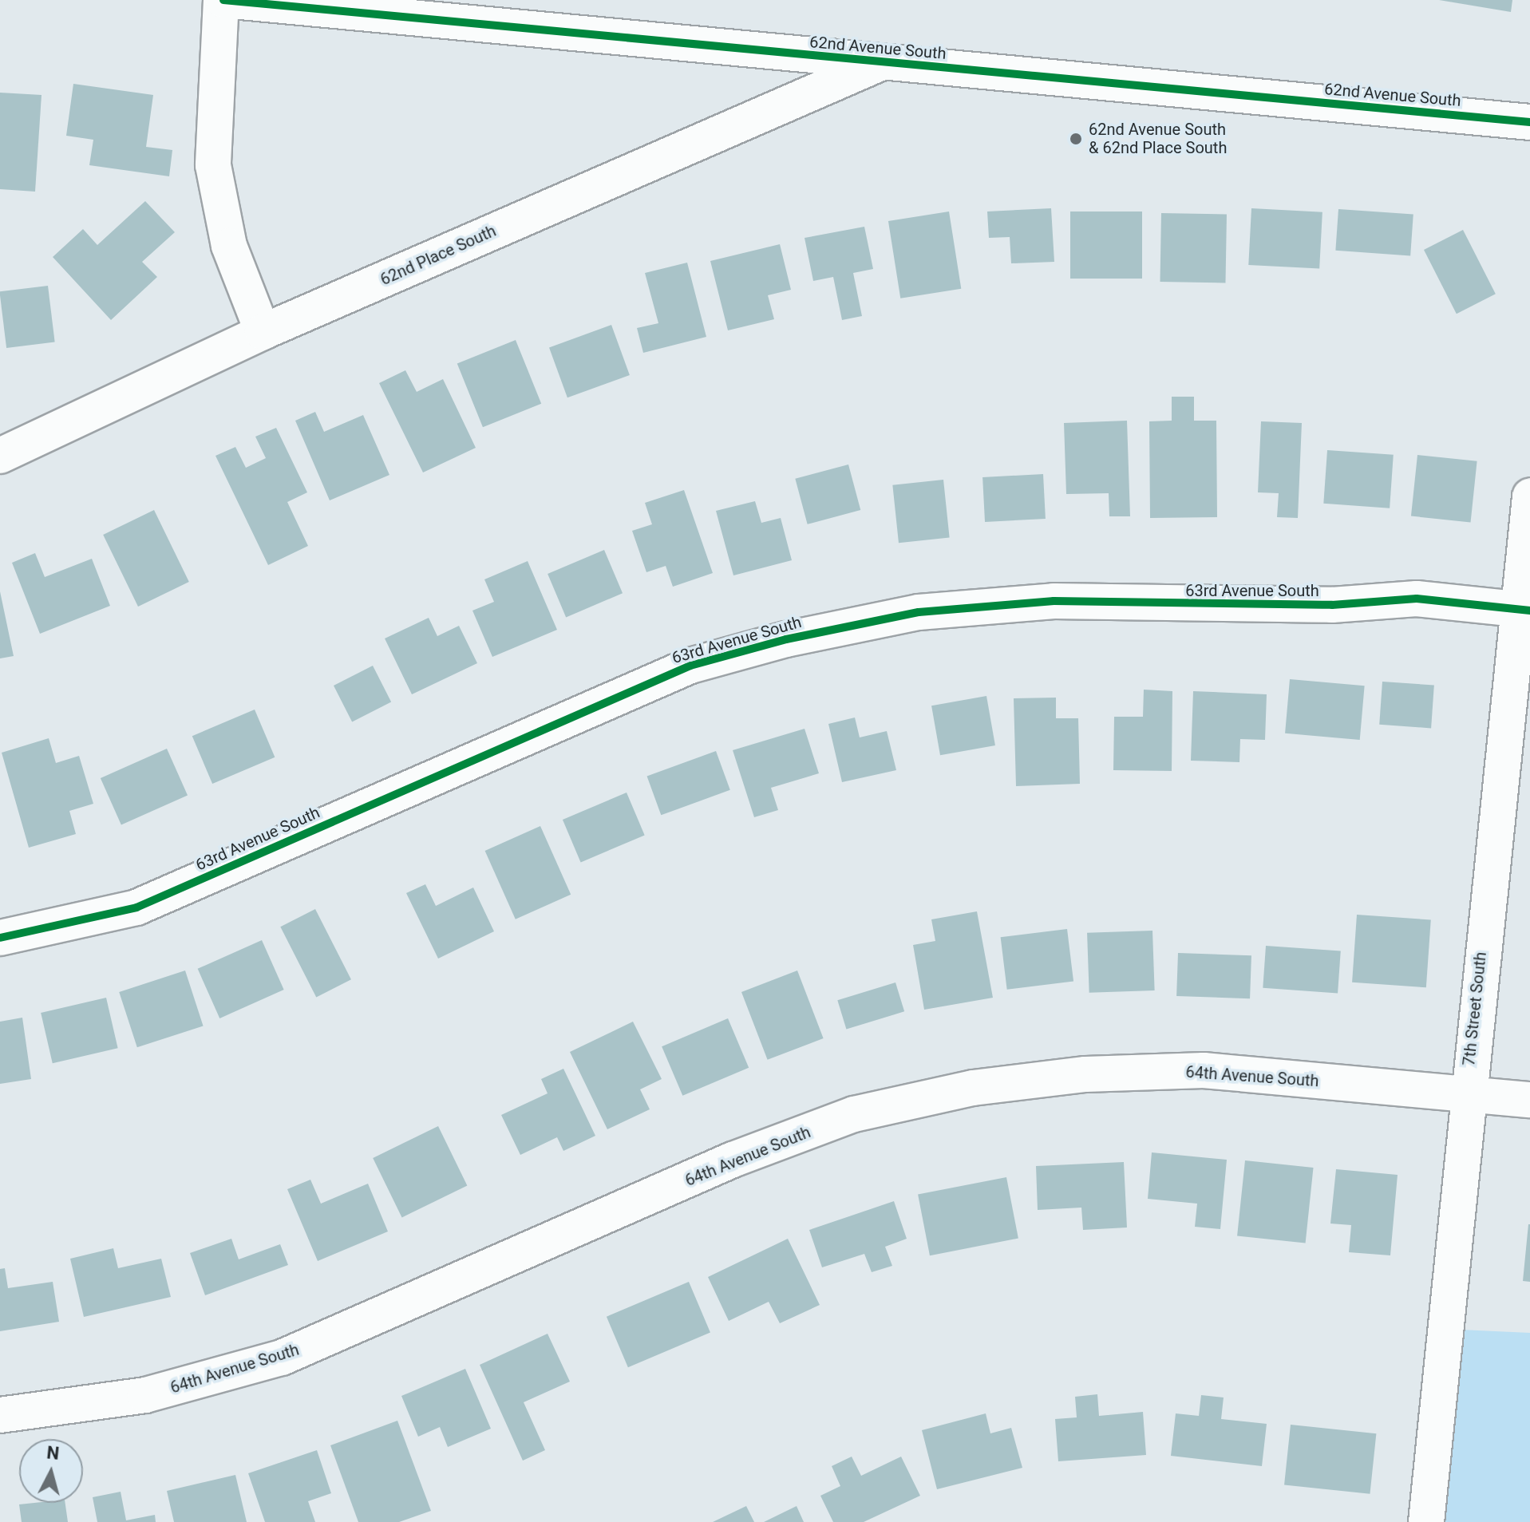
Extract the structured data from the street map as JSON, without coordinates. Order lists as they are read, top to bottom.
{
  "streets": {
    "street": [
      "62nd Avenue South",
      "62nd Place South",
      "63rd Avenue South",
      "7th Street South",
      "64th Avenue South"
    ]
  },
  "crossings": [
    ["62nd Avenue South", "62nd Place South"],
    ["63rd Avenue South", "7th Street South"],
    ["7th Street South", "64th Avenue South"]
  ],
  "places": ["62nd Avenue South & 62nd Place South"],
  "north": "top"
}
